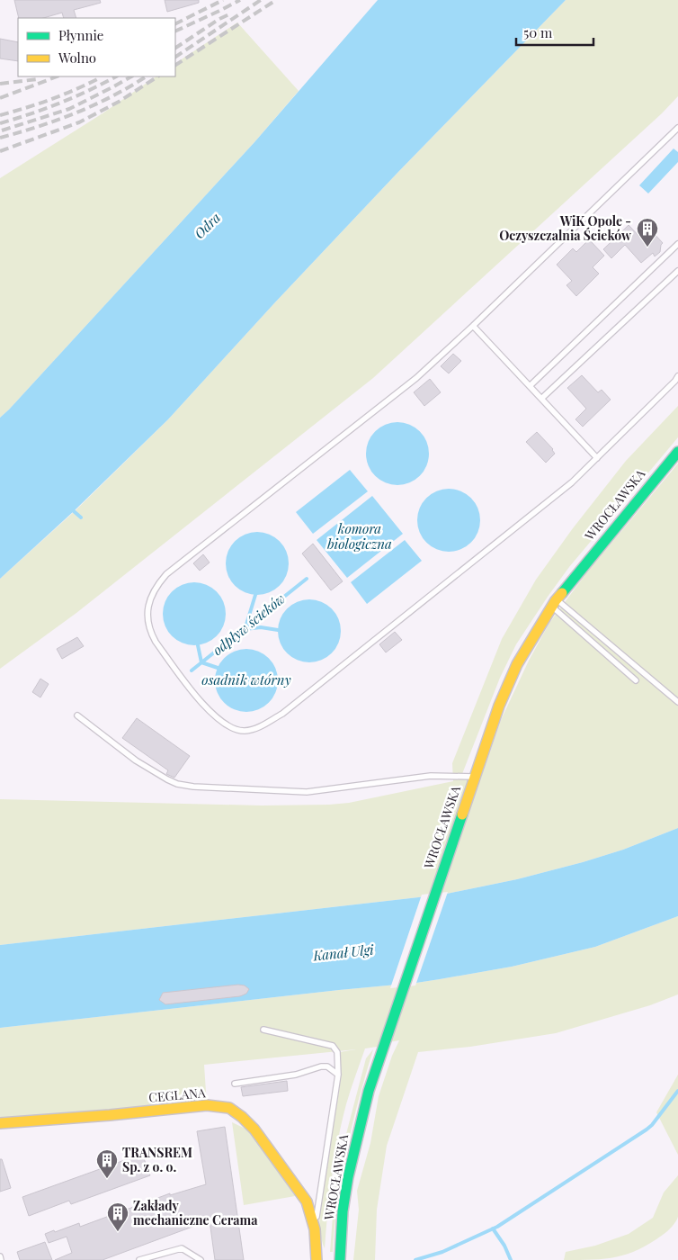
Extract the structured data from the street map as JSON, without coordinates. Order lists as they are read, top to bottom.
{
  "streets": {
    "main road": ["WROCŁAWSKA", "CEGLANA"]
  },
  "water": [
    "Odra",
    "komora biologiczna",
    "odpływ ścieków",
    "osadnik wtórny",
    "Kanał Ulgi"
  ],
  "places": {
    "building": ["WiK Opole - Oczyszczalnia Ścieków", "TRANSREM Sp. z o. o.", "Zakłady mechaniczne Cerama"]
  },
  "legend": ["Płynnie", "Wolno"],
  "scale_bar": "50 m"
}
